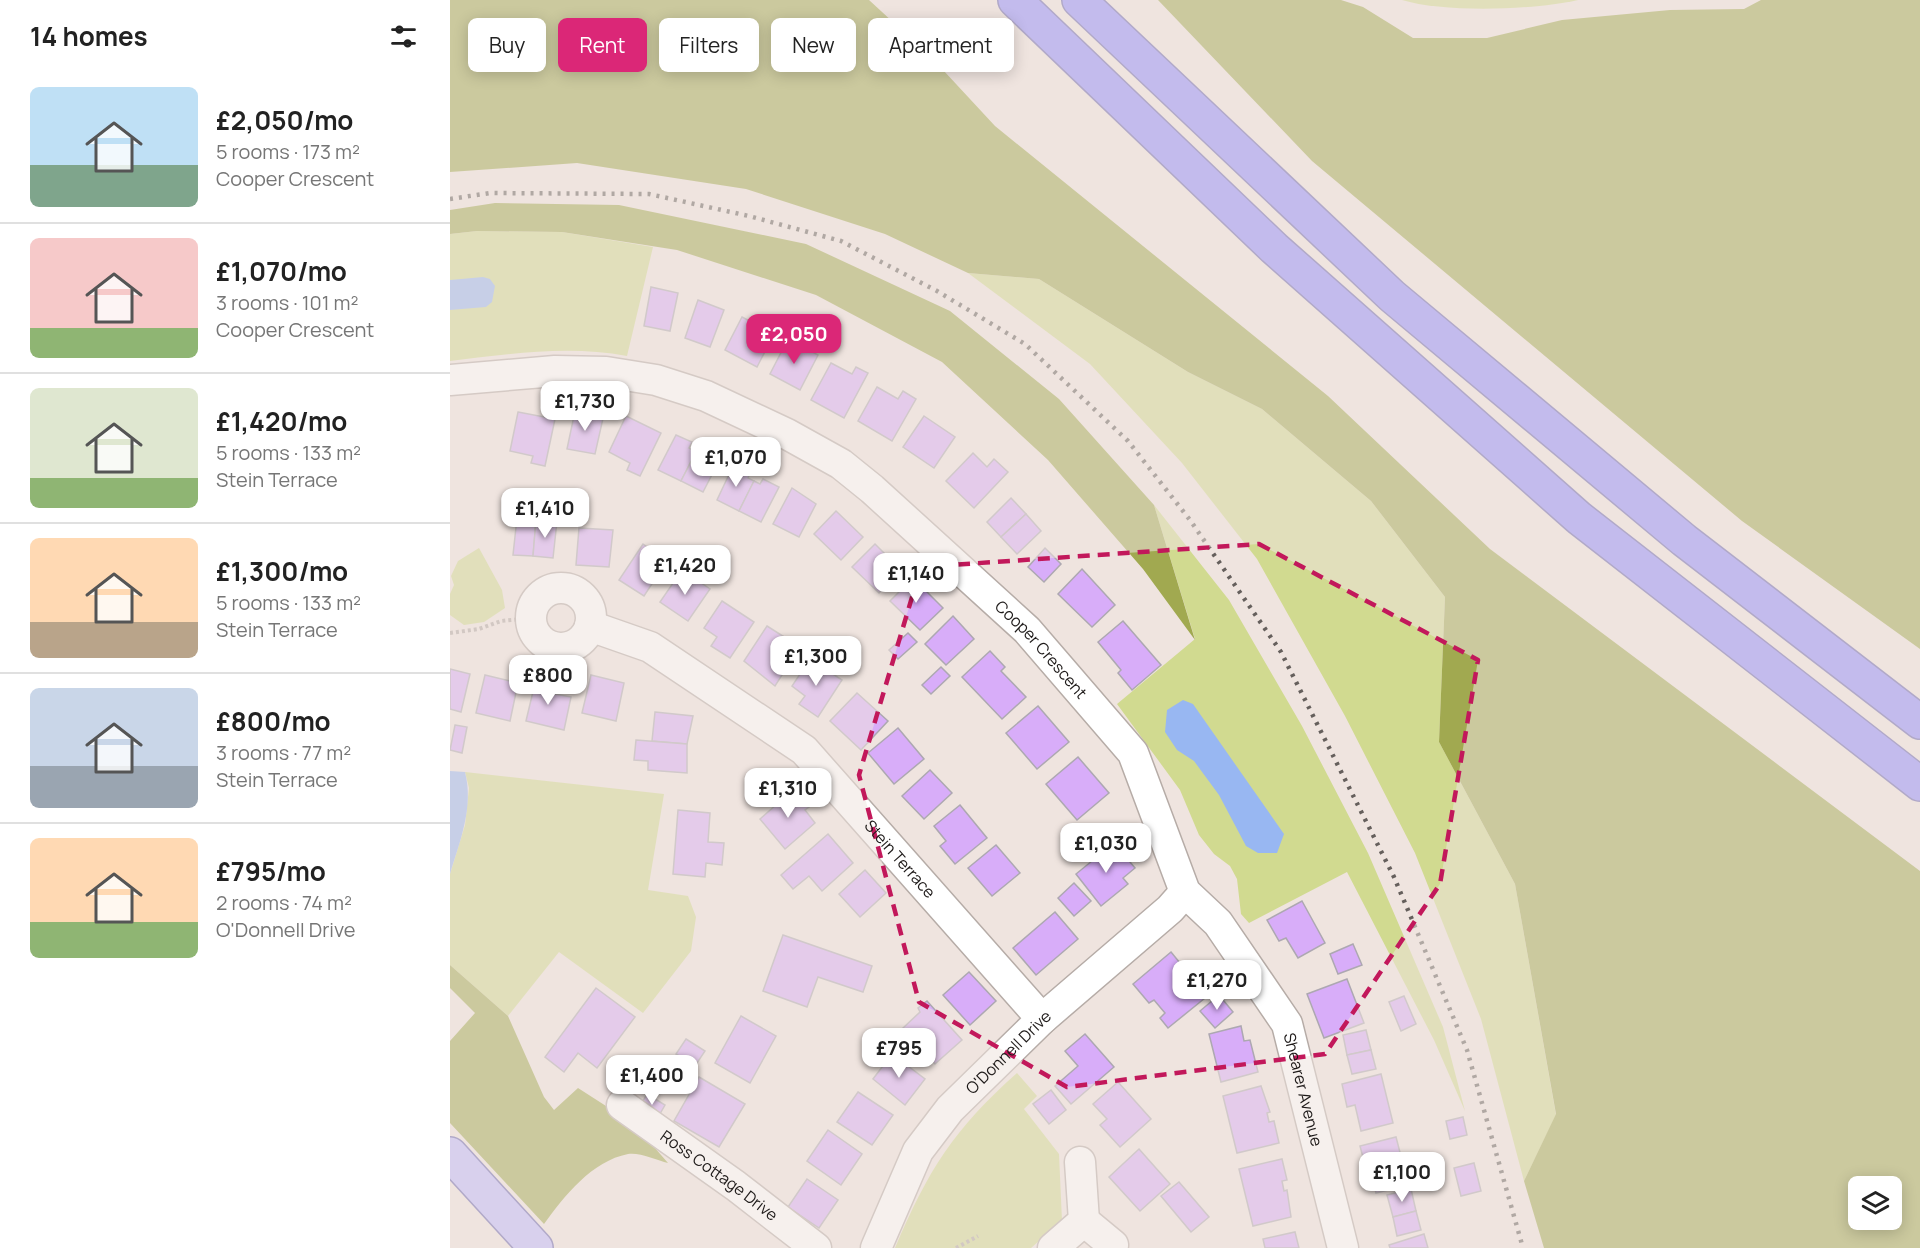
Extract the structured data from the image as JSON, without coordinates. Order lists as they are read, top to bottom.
{
  "streets": {
    "street": [
      "Cooper Crescent",
      "Stein Terrace",
      "O'Donnell Drive",
      "Shearer Avenue",
      "Ross Cottage Drive"
    ]
  },
  "crossings": [
    ["Cooper Crescent", "O'Donnell Drive"],
    ["Cooper Crescent", "Shearer Avenue"],
    ["Stein Terrace", "O'Donnell Drive"],
    ["O'Donnell Drive", "Shearer Avenue"]
  ],
  "page": {
    "heading": "14 homes",
    "chip": [
      "Buy",
      "Rent",
      "Filters",
      "New",
      "Apartment"
    ],
    "list": [
      {
        "name": "£2,050/mo",
        "note": "5 rooms · 173 m² · Cooper Crescent"
      },
      {
        "name": "£1,070/mo",
        "note": "3 rooms · 101 m² · Cooper Crescent"
      },
      {
        "name": "£1,420/mo",
        "note": "5 rooms · 133 m² · Stein Terrace"
      },
      {
        "name": "£1,300/mo",
        "note": "5 rooms · 133 m² · Stein Terrace"
      },
      {
        "name": "£800/mo",
        "note": "3 rooms · 77 m² · Stein Terrace"
      },
      {
        "name": "£795/mo",
        "note": "2 rooms · 74 m² · O'Donnell Drive"
      }
    ],
    "price": [
      "£2,050",
      "£1,730",
      "£1,070",
      "£1,410",
      "£1,420",
      "£1,140",
      "£1,300",
      "£800",
      "£1,310",
      "£1,030",
      "£1,270",
      "£795",
      "£1,400",
      "£1,100"
    ]
  }
}
